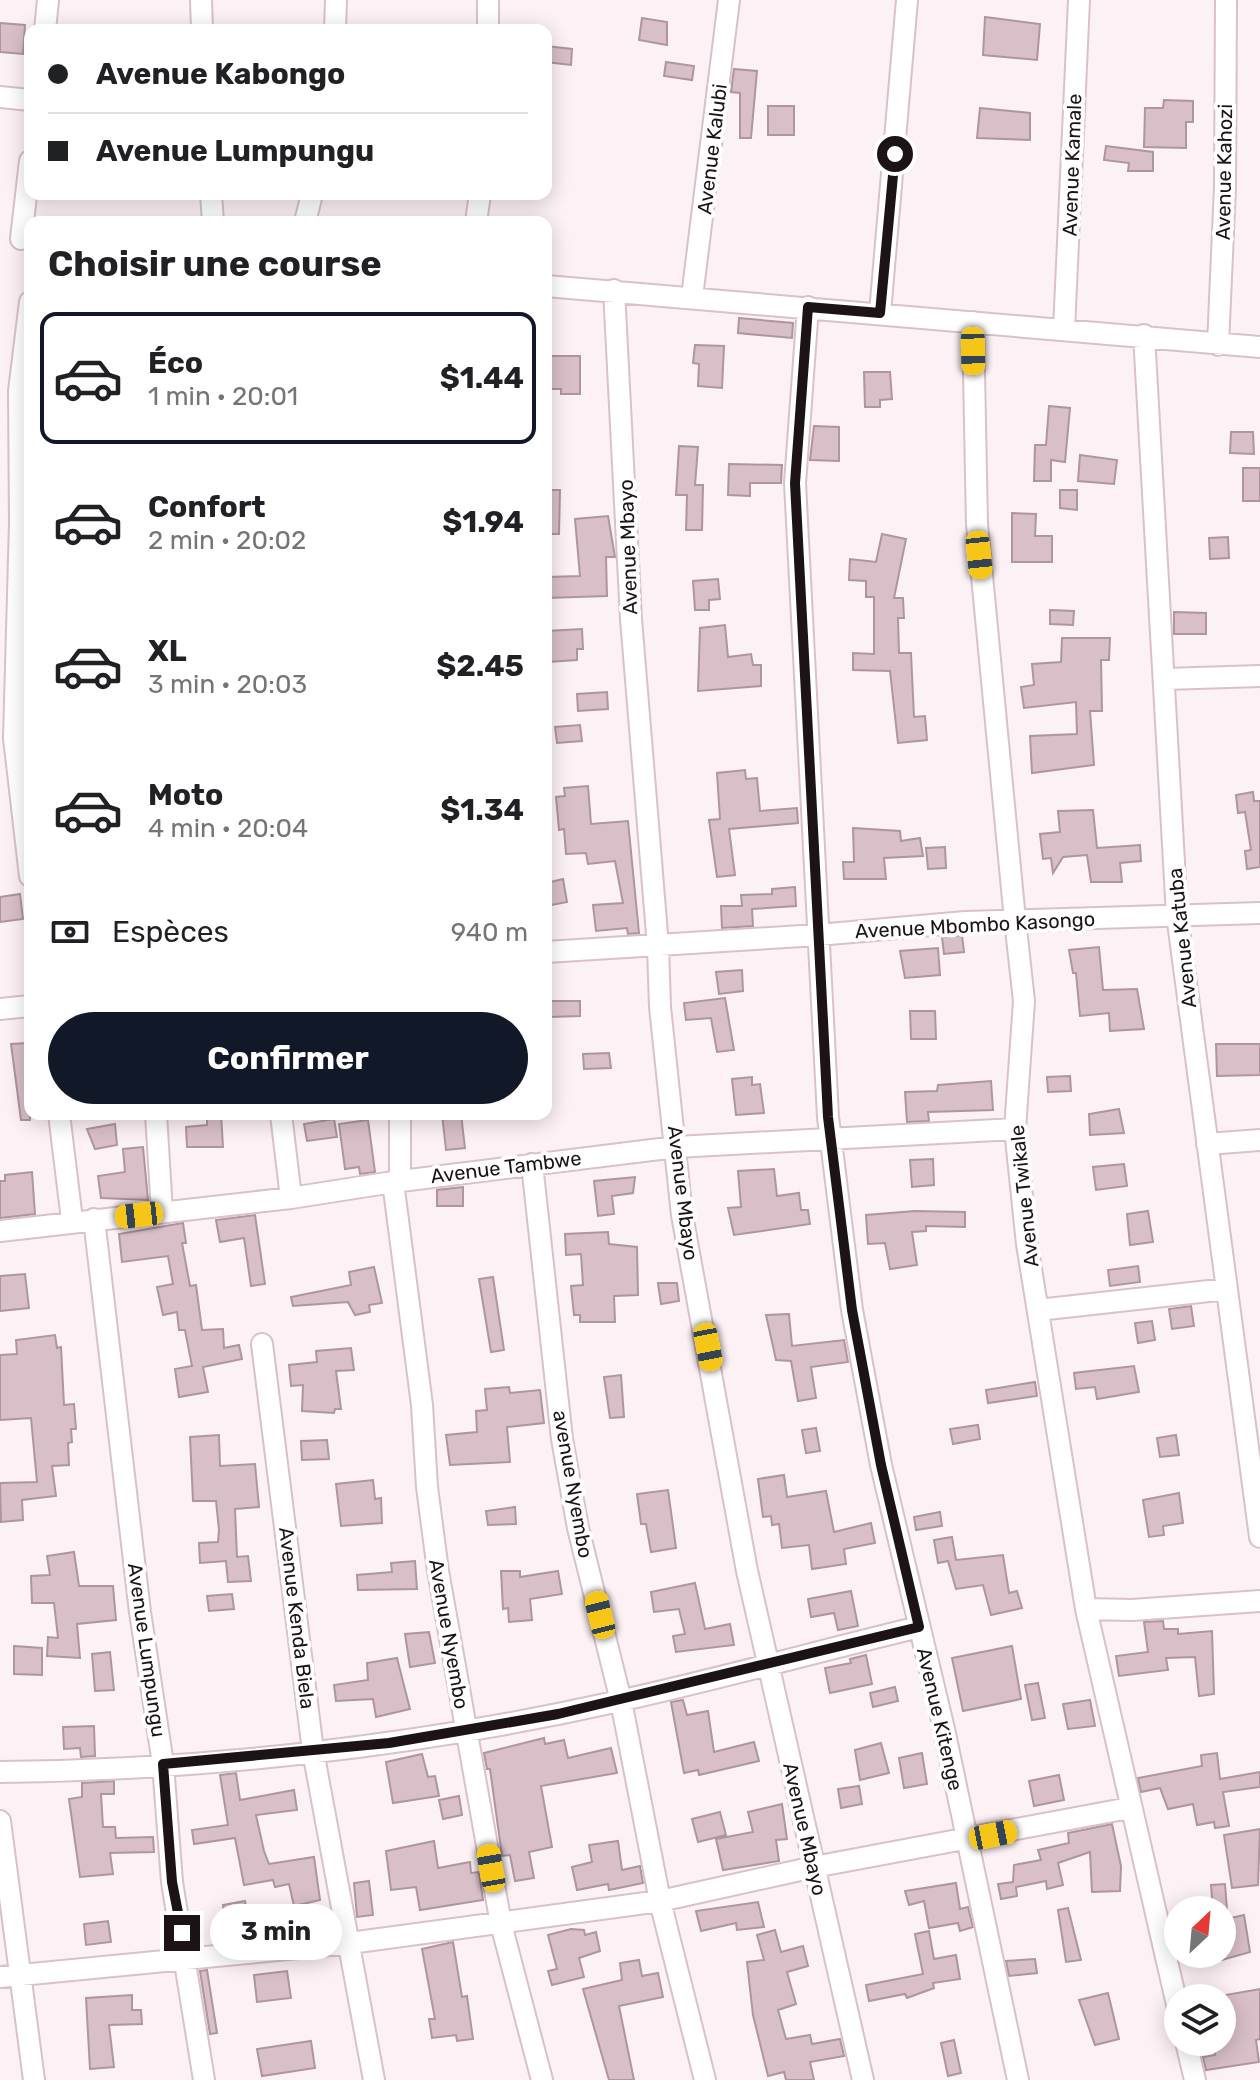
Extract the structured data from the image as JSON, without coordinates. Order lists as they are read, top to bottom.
{
  "streets": {
    "street": [
      "Avenue Kalubi",
      "Avenue Kamale",
      "Avenue Kahozi",
      "Avenue Mbayo",
      "Avenue Mbombo Kasongo",
      "Avenue Katuba",
      "Avenue Tambwe",
      "Avenue Twikale",
      "avenue Nyembo",
      "Avenue Kenda Biela",
      "Avenue Nyembo",
      "Avenue Lumpungu",
      "Avenue Kitenge"
    ]
  },
  "crossings": [
    ["Avenue Mbayo", "Avenue Mbombo Kasongo"],
    ["Avenue Mbayo", "Avenue Tambwe"],
    ["Avenue Mbombo Kasongo", "Avenue Katuba"],
    ["Avenue Mbombo Kasongo", "Avenue Twikale"],
    ["Avenue Mbombo Kasongo", "Avenue Kitenge"],
    ["Avenue Tambwe", "Avenue Twikale"],
    ["Avenue Tambwe", "avenue Nyembo"],
    ["Avenue Tambwe", "Avenue Nyembo"],
    ["Avenue Tambwe", "Avenue Lumpungu"],
    ["Avenue Tambwe", "Avenue Kitenge"]
  ],
  "north": "top right",
  "page": {
    "banner": ["Avenue Kabongo", "Avenue Lumpungu"],
    "heading": "Choisir une course",
    "list": [
      {
        "name": "Éco",
        "note": "1 min · 20:01",
        "value": "$1.44"
      },
      {
        "name": "Confort",
        "note": "2 min · 20:02",
        "value": "$1.94"
      },
      {
        "name": "XL",
        "note": "3 min · 20:03",
        "value": "$2.45"
      },
      {
        "name": "Moto",
        "note": "4 min · 20:04",
        "value": "$1.34"
      }
    ],
    "pay": ["Espèces", "940 m"],
    "buttons": "Confirmer",
    "bubble": "3 min"
  }
}
